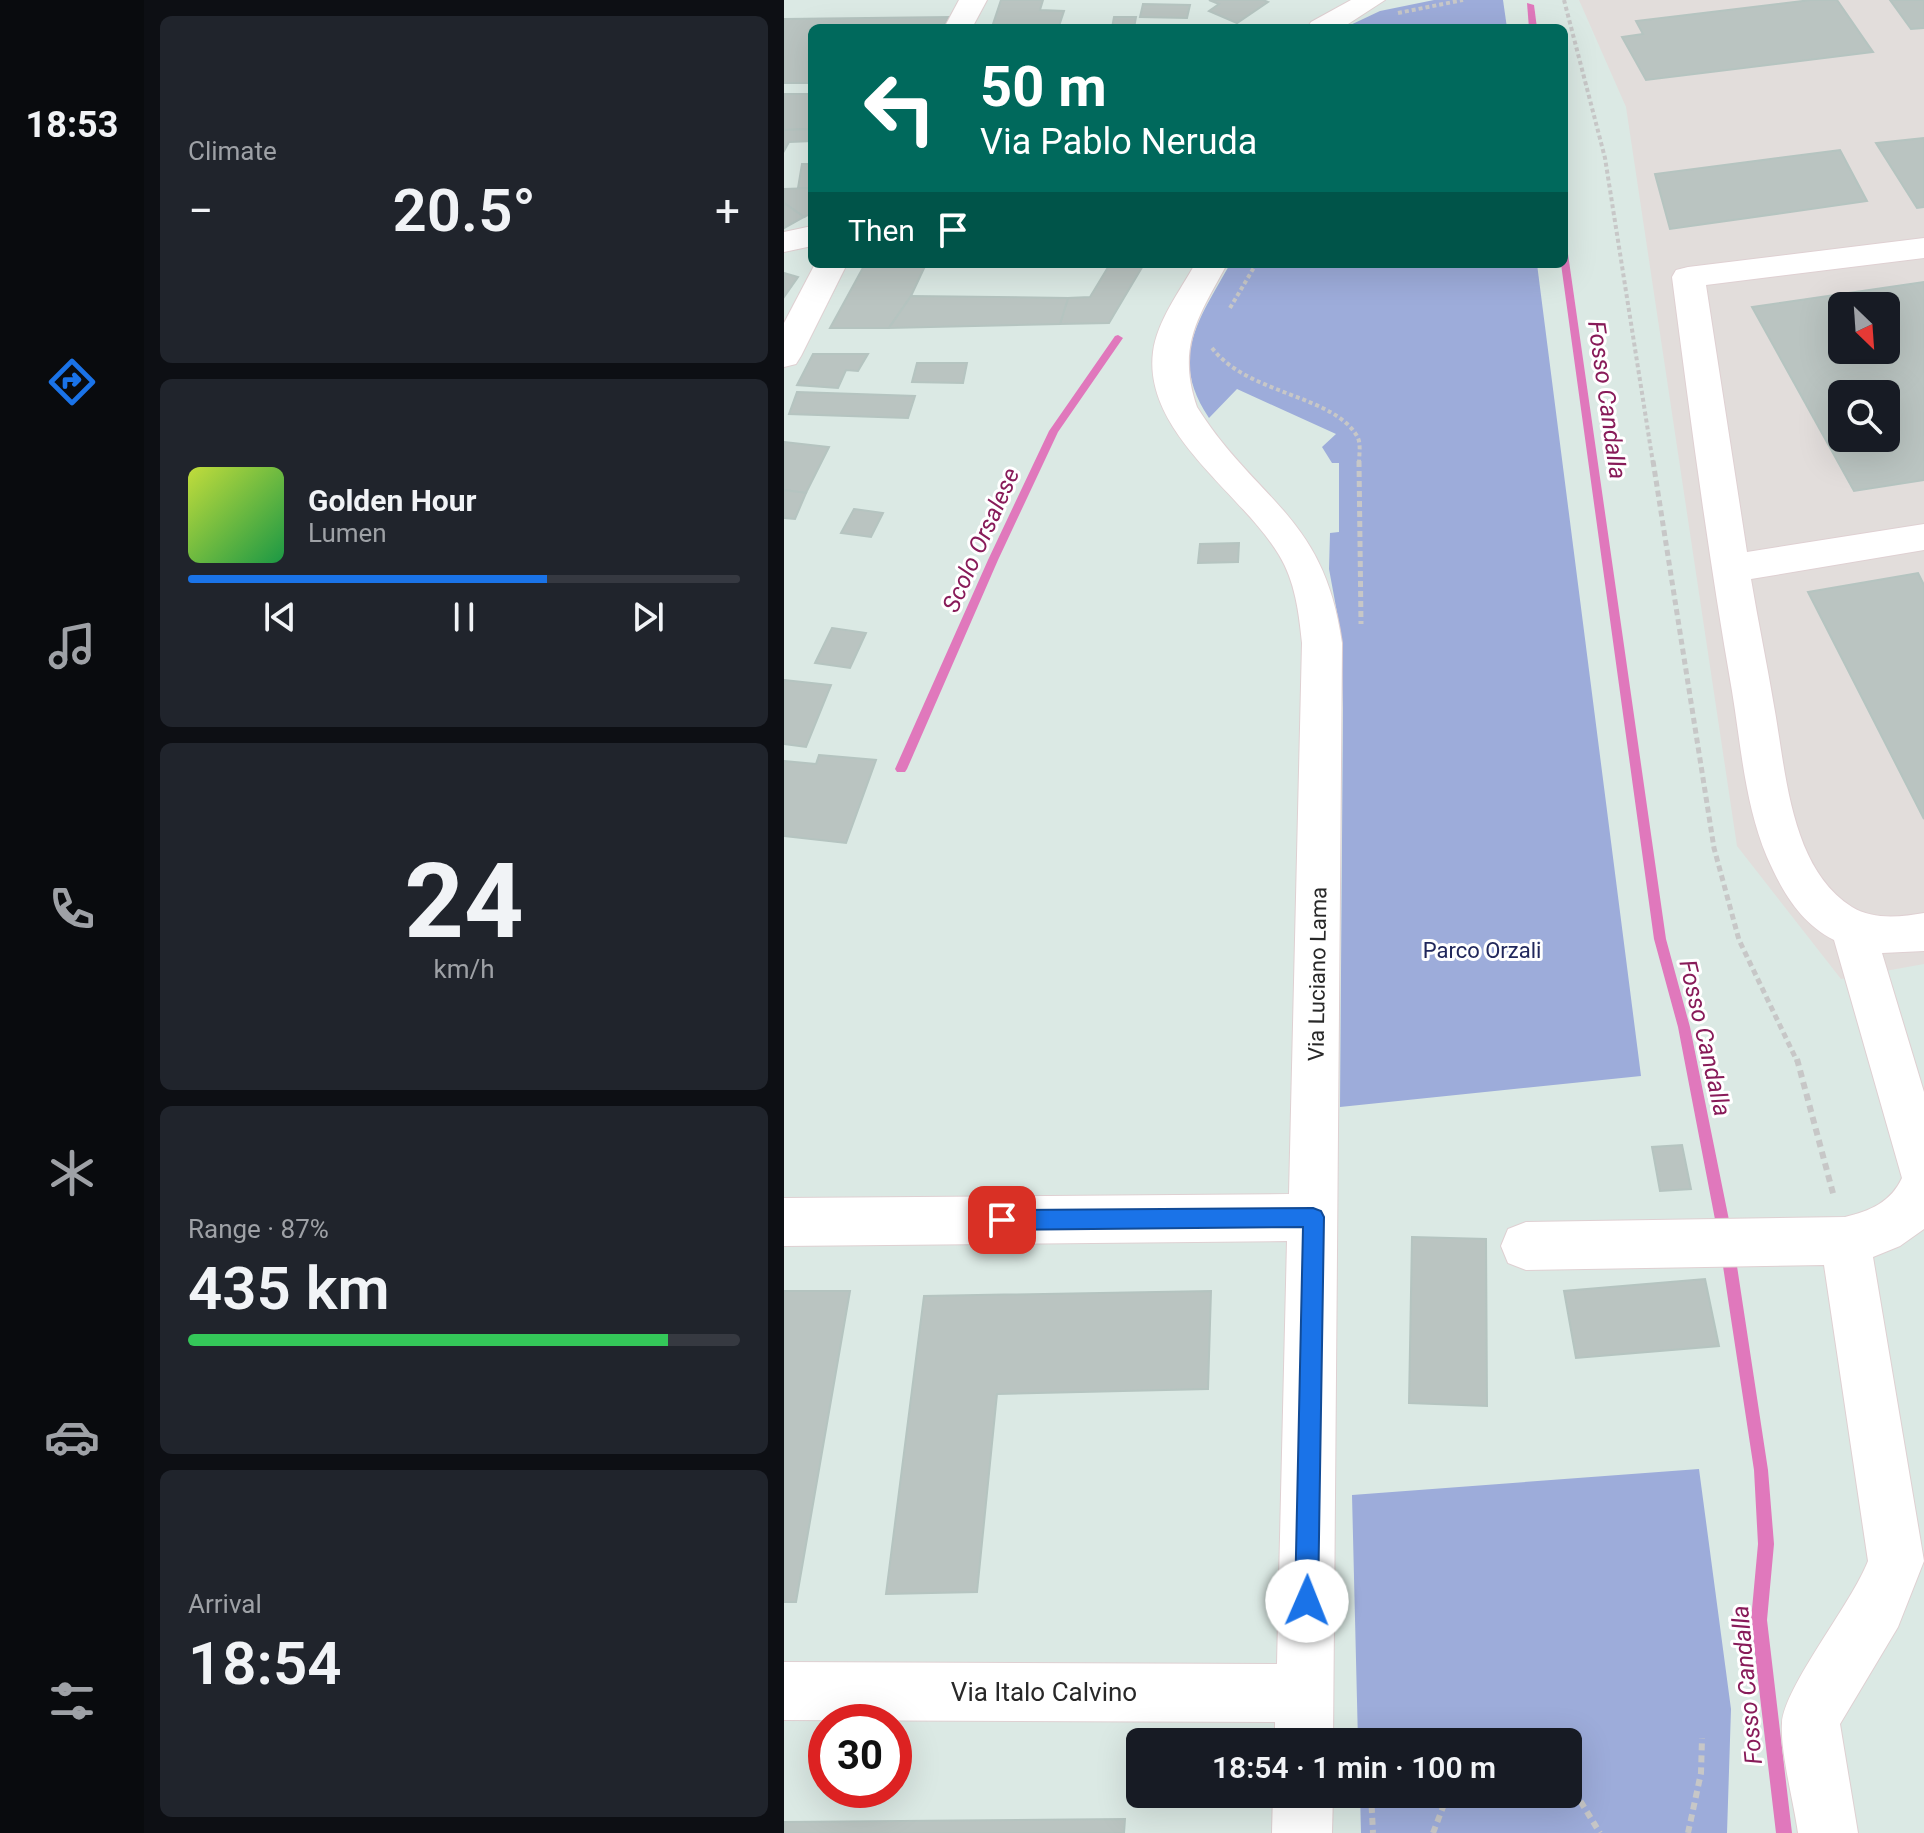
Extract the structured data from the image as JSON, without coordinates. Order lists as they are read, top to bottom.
{
  "streets": {
    "street": ["Via Luciano Lama", "Via Italo Calvino"]
  },
  "crossings": [
    ["Via Luciano Lama", "Via Italo Calvino"]
  ],
  "water": ["Fosso Candalla", "Scolo Orsalese"],
  "parks": ["Parco Orzali"],
  "north": "bottom right",
  "page": {
    "tabs": "18:53",
    "tile": [
      "Climate",
      ["24", "km/h"],
      ["Range · 87%", "435 km"],
      ["Arrival", "18:54"]
    ],
    "turn": ["50 m", "Via Pablo Neruda"],
    "heat": ["−", "20.5°", "+"],
    "then": "Then",
    "song": ["Golden Hour", "Lumen"],
    "limit": "30",
    "trip": "18:54 · 1 min · 100 m"
  }
}
